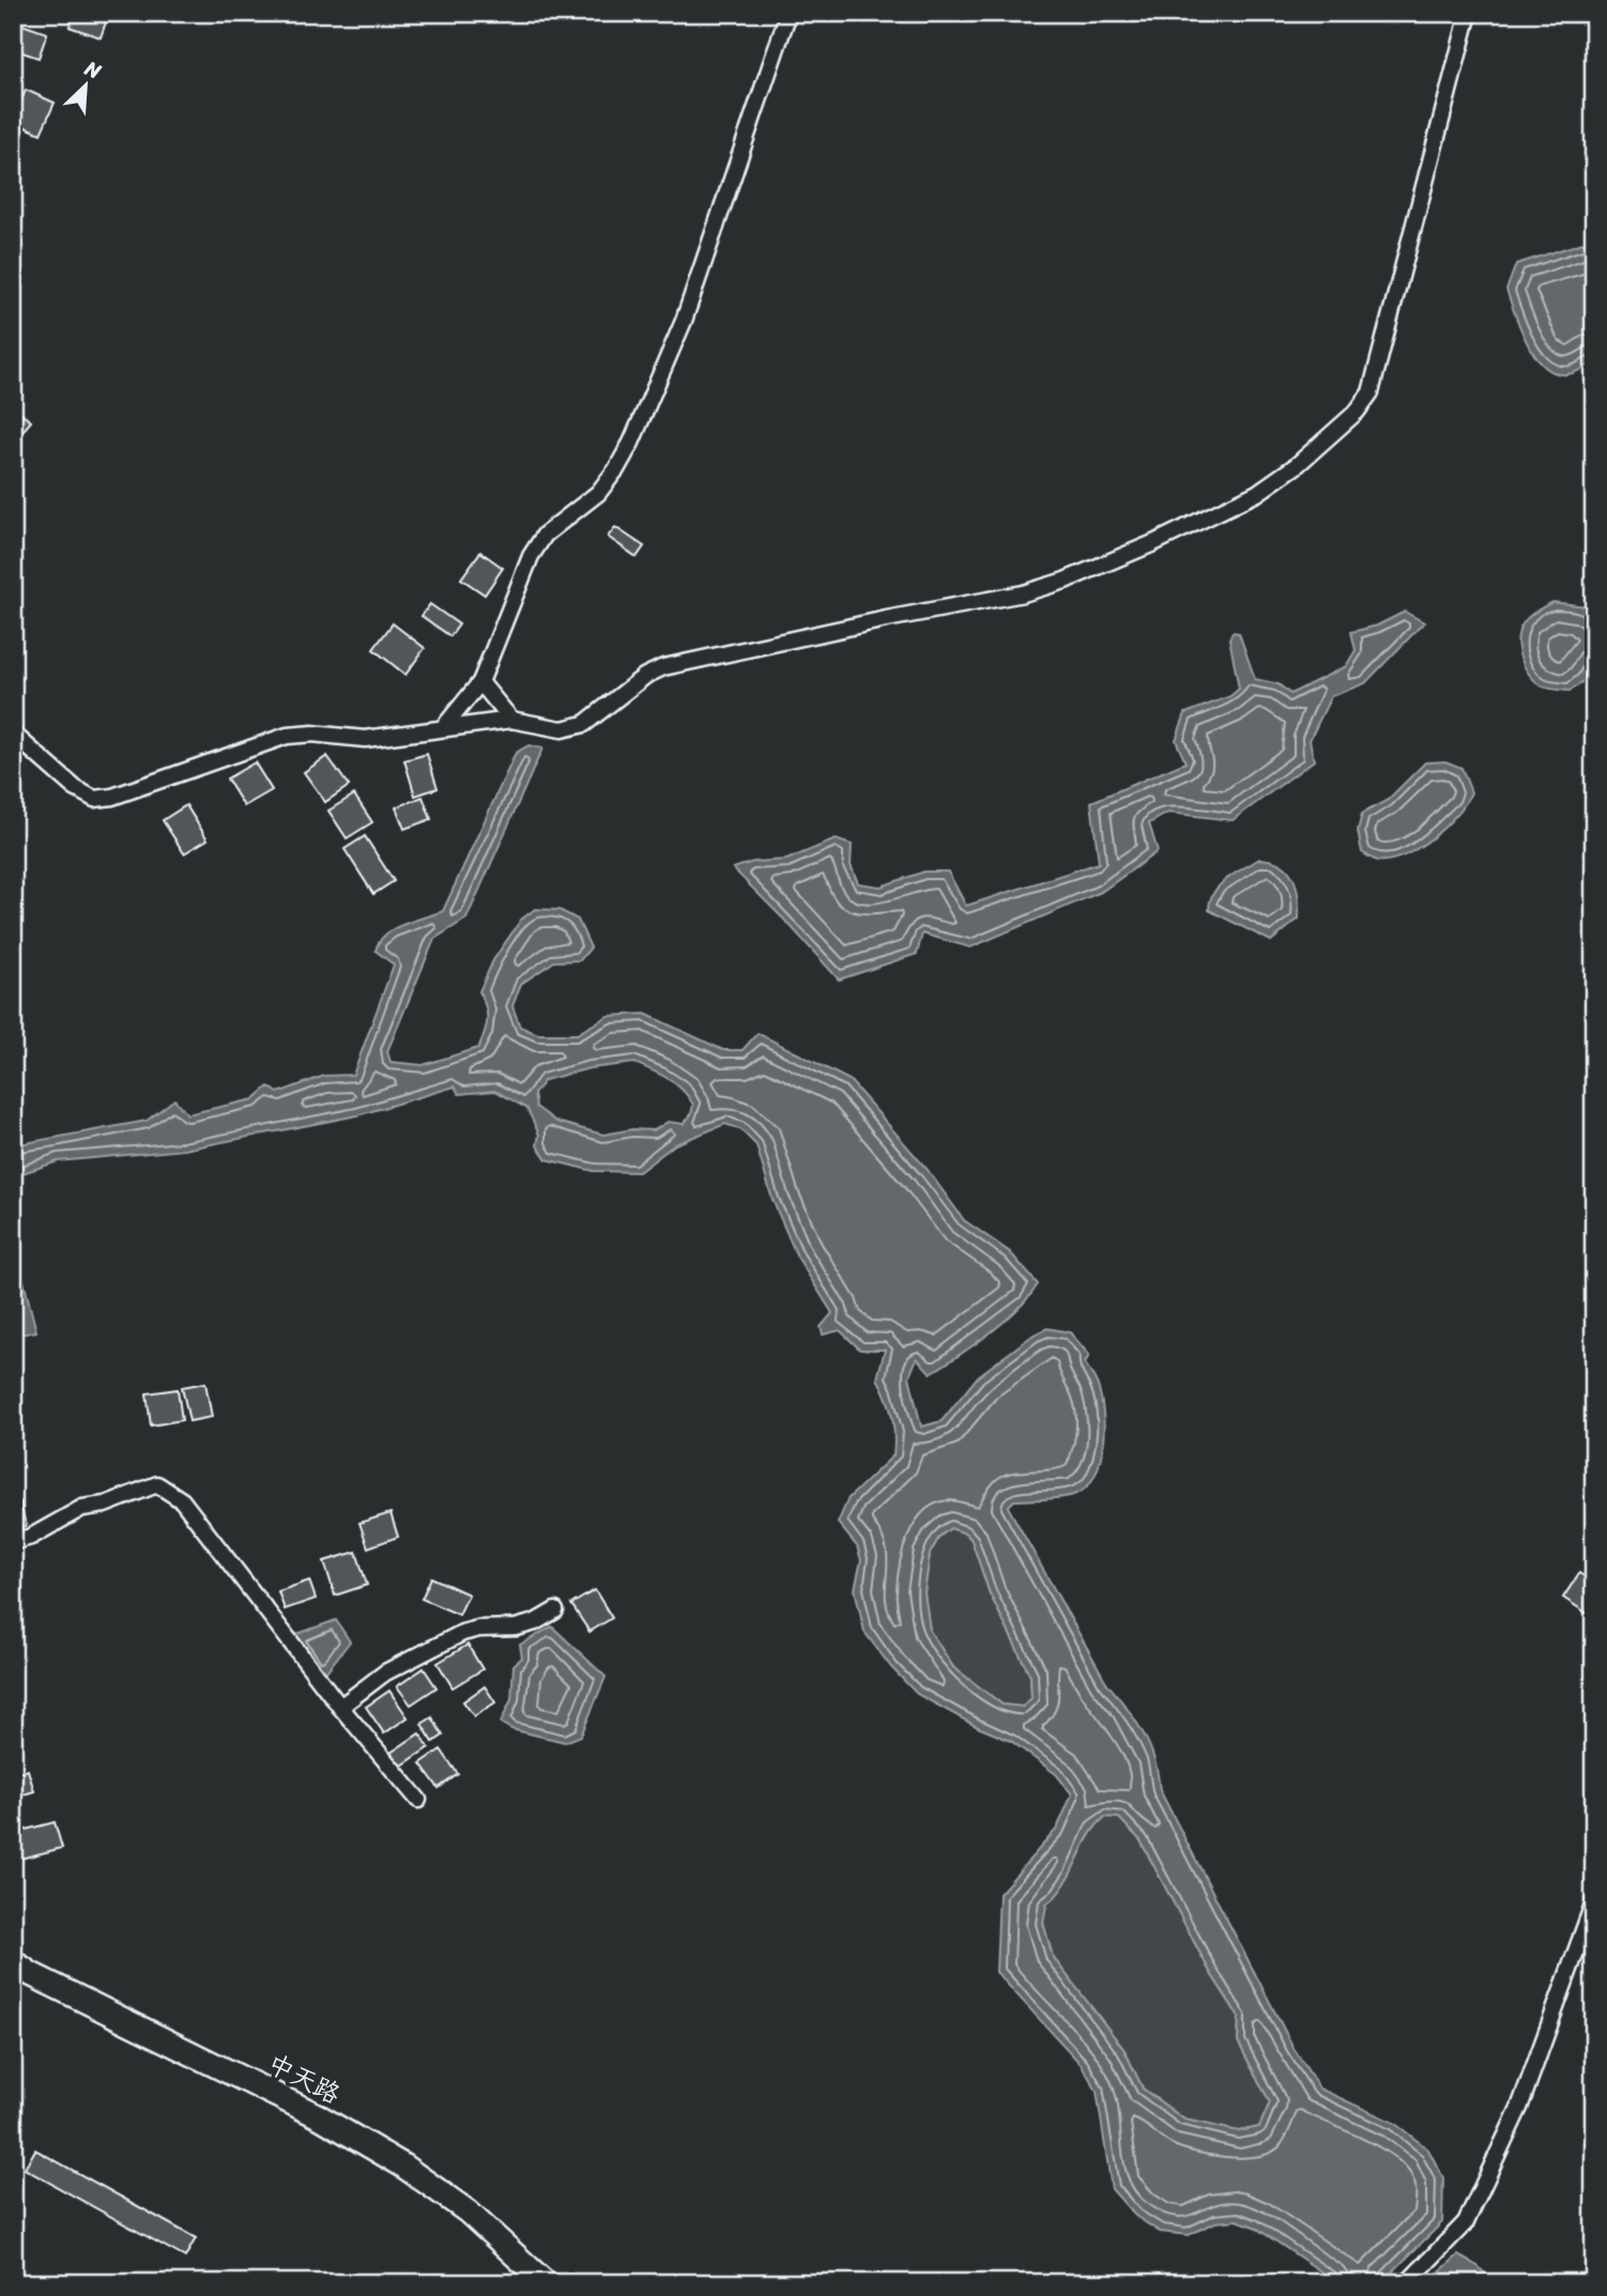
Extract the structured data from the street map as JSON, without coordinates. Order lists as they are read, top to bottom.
{
  "streets": {
    "main road": ["中天路"]
  },
  "north": "top right"
}
